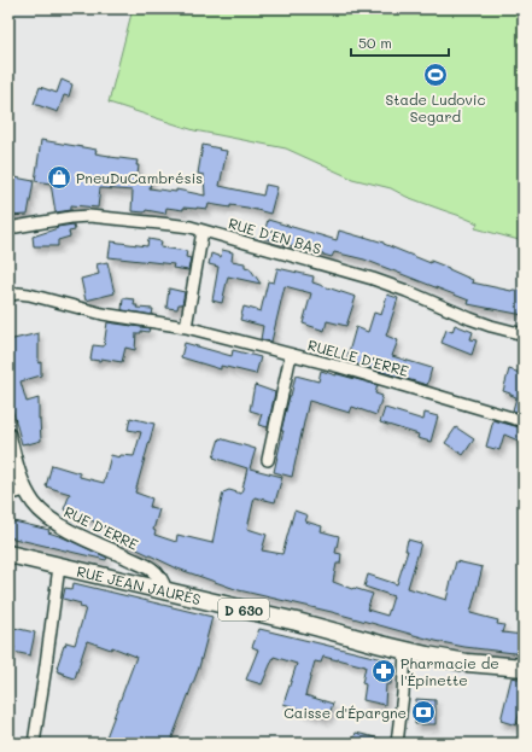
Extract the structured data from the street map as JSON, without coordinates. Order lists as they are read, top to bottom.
{
  "streets": {
    "main road": ["RUE JEAN JAURÈS", "D 630"],
    "street": ["RUE D'EN BAS", "RUELLE D'ERRE", "RUE D'ERRE"]
  },
  "crossings": [
    ["RUE D'ERRE", "RUE JEAN JAURÈS"]
  ],
  "places": {
    "sports": ["Stade Ludovic Segard"],
    "shop": ["PneuDuCambrésis"],
    "pharmacy": ["Pharmacie de l'Épinette"],
    "bank": ["Caisse d'Épargne"]
  },
  "scale_bar": "50 m"
}
